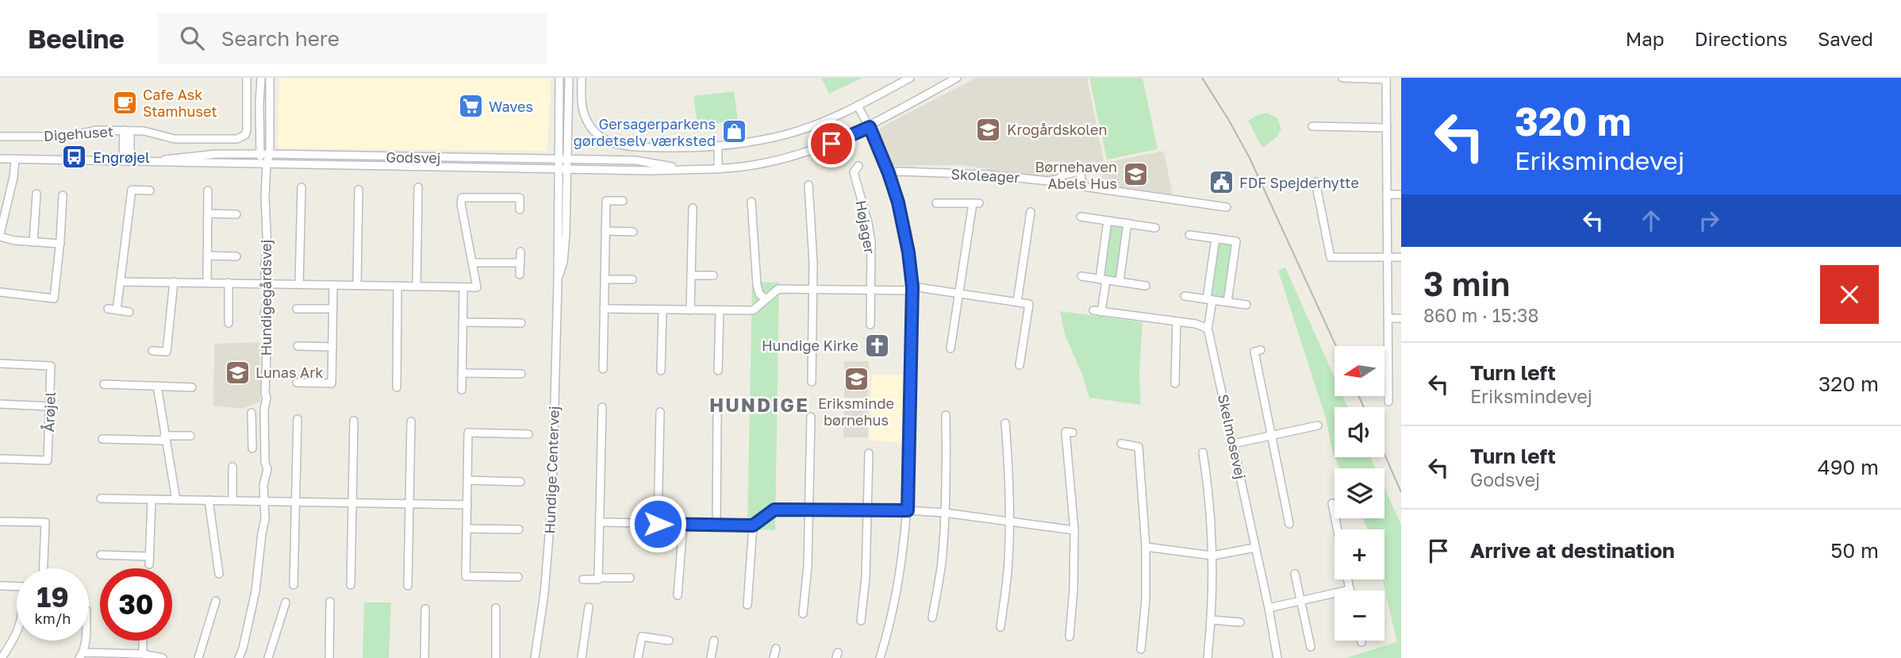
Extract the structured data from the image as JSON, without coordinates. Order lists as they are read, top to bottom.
{
  "streets": {
    "street": [
      "Digehuset",
      "Godsvej",
      "Skoleager",
      "Højager",
      "Hundigegårdsvej",
      "Årøjel",
      "Skelmosevej",
      "Hundige Centervej"
    ]
  },
  "crossings": [
    ["Digehuset", "Godsvej"],
    ["Godsvej", "Hundigegårdsvej"],
    ["Godsvej", "Hundige Centervej"]
  ],
  "districts": ["HUNDIGE"],
  "places": {
    "cafe": ["Cafe Ask Stamhuset"],
    "supermarket": ["Waves"],
    "school or university": [
      "Krogårdskolen",
      "Børnehaven Abels Hus",
      "Lunas Ark",
      "Eriksminde børnehus"
    ],
    "shop": ["Gersagerparkens gørdetselv værksted"],
    "bus stop": ["Engrøjel"],
    "public building": ["FDF Spejderhytte"],
    "church": ["Hundige Kirke"]
  },
  "north": "left",
  "page": {
    "header": "Beeline",
    "search": "Search here",
    "nav": ["Map", "Directions", "Saved"],
    "turn": ["320 m", "Eriksmindevej"],
    "heading": ["3 min", "860 m · 15:38"],
    "list": [
      {
        "name": "Turn left",
        "note": "Eriksmindevej",
        "value": "320 m"
      },
      {
        "name": "Turn left",
        "note": "Godsvej",
        "value": "490 m"
      },
      {
        "name": "Arrive at destination",
        "value": "50 m"
      }
    ],
    "map_buttons": ["+", "−"],
    "speed": "19 km/h",
    "limit": "30"
  }
}
